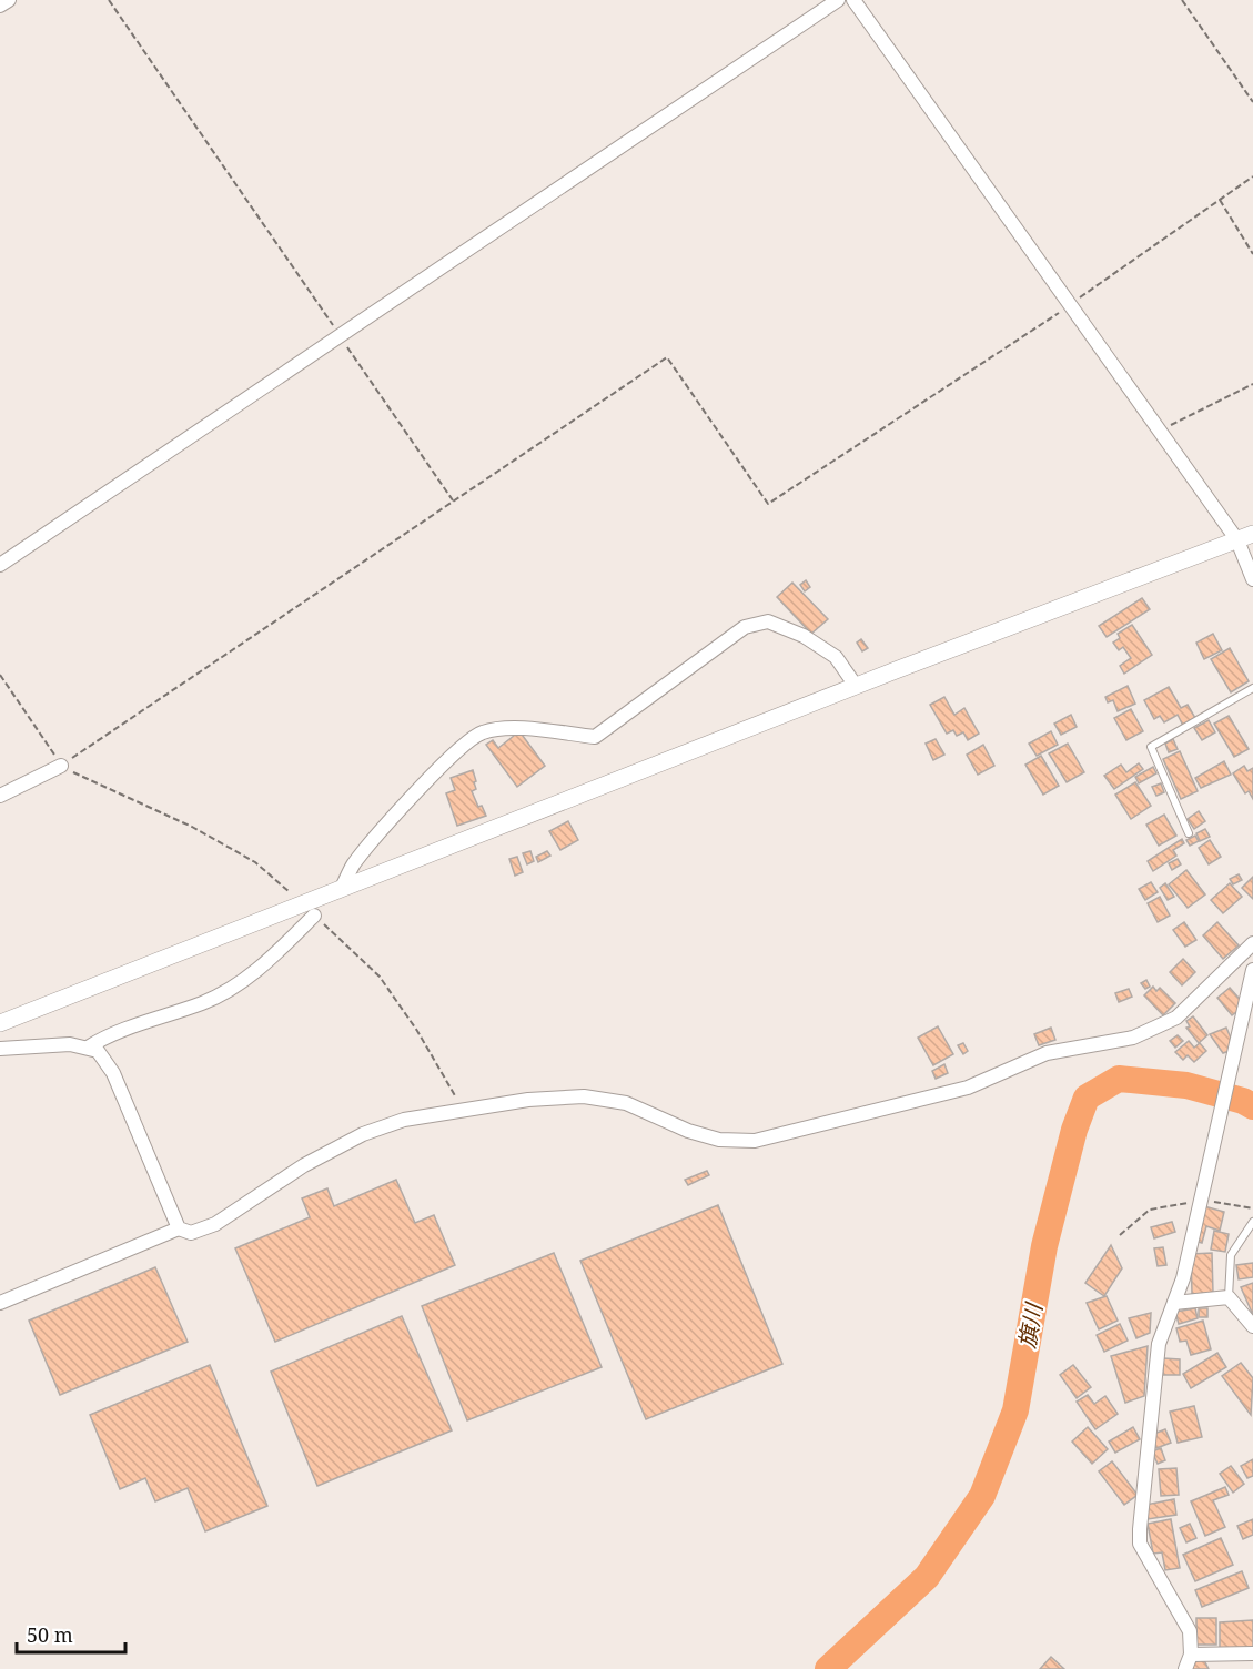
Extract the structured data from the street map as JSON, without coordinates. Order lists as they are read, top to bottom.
{
  "water": ["旗川"],
  "scale_bar": "50 m"
}
